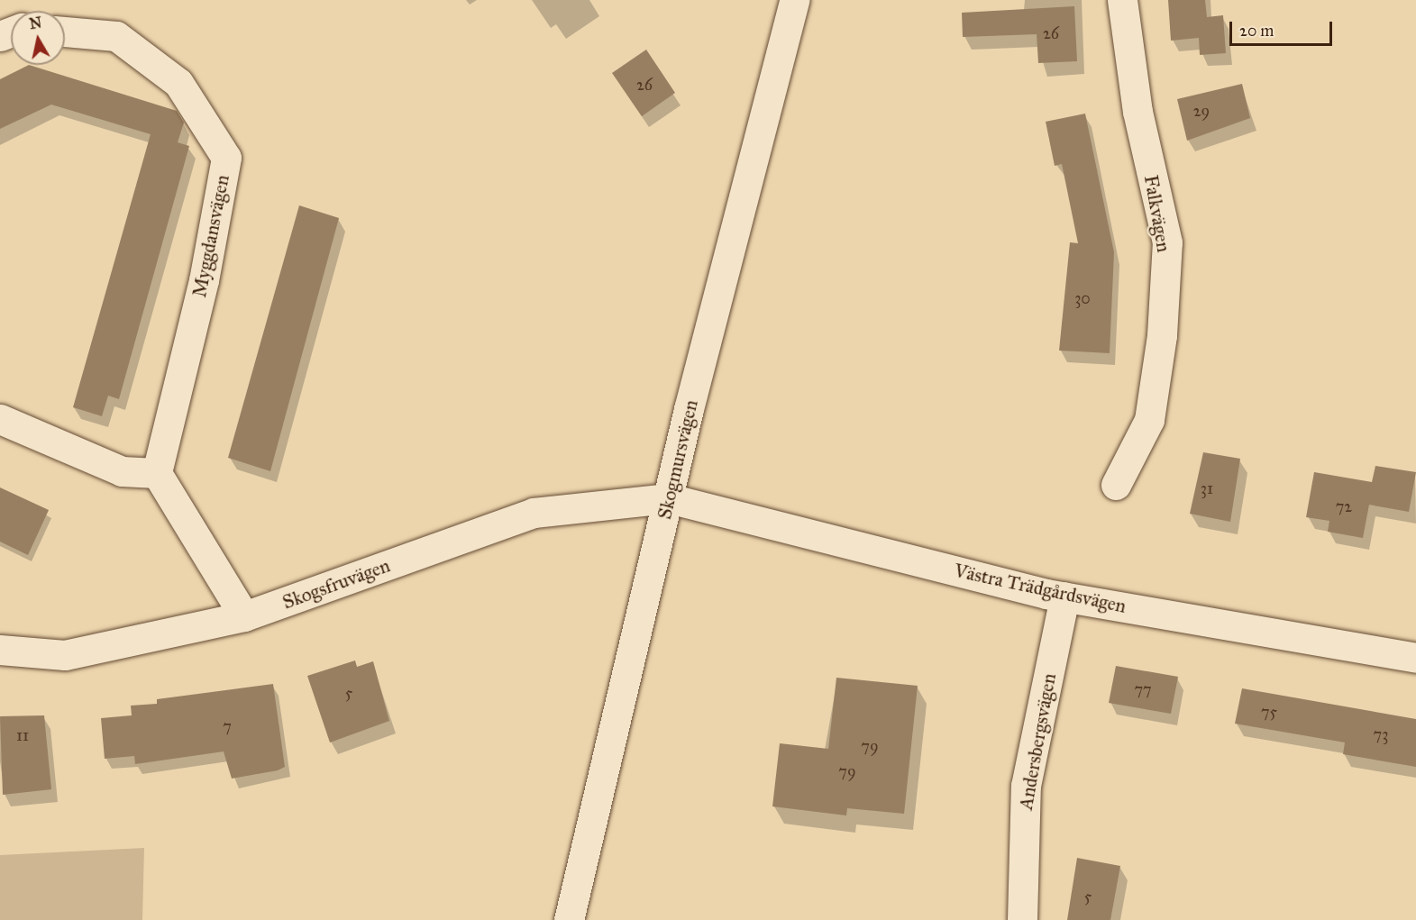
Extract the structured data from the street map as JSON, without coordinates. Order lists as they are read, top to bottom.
{
  "streets": {
    "street": [
      "Falkvägen",
      "Myggdansvägen",
      "Skogmursvägen",
      "Skogsfruvägen",
      "Västra Trädgårdsvägen",
      "Andersbergsvägen"
    ]
  },
  "crossings": [
    ["Skogmursvägen", "Skogsfruvägen"],
    ["Skogmursvägen", "Västra Trädgårdsvägen"],
    ["Skogsfruvägen", "Västra Trädgårdsvägen"],
    ["Västra Trädgårdsvägen", "Andersbergsvägen"]
  ],
  "house_numbers": [
    "26",
    "26",
    "29",
    "30",
    "31",
    "72",
    "77",
    "5",
    "75",
    "7",
    "73",
    "11",
    "79",
    "79",
    "5"
  ],
  "scale_bar": "20 m",
  "north": "top"
}
